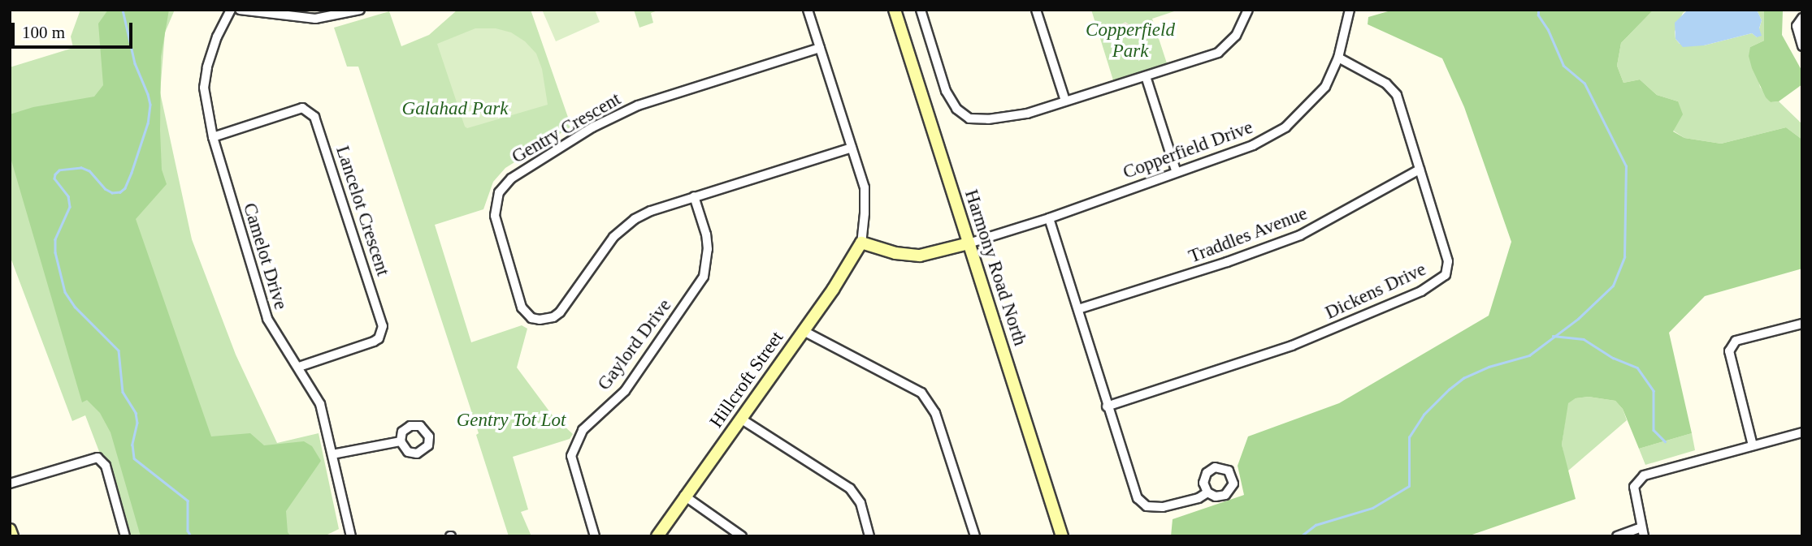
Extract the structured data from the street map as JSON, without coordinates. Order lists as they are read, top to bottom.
{
  "streets": {
    "main road": ["Harmony Road North", "Hillcroft Street"],
    "street": [
      "Gentry Crescent",
      "Copperfield Drive",
      "Lancelot Crescent",
      "Traddles Avenue",
      "Camelot Drive",
      "Dickens Drive",
      "Gaylord Drive"
    ]
  },
  "crossings": [
    ["Gentry Crescent", "Gaylord Drive"],
    ["Copperfield Drive", "Harmony Road North"],
    ["Copperfield Drive", "Dickens Drive"],
    ["Lancelot Crescent", "Camelot Drive"],
    ["Traddles Avenue", "Dickens Drive"]
  ],
  "parks": ["Copperfield Park", "Galahad Park", "Gentry Tot Lot"],
  "scale_bar": "100 m"
}
